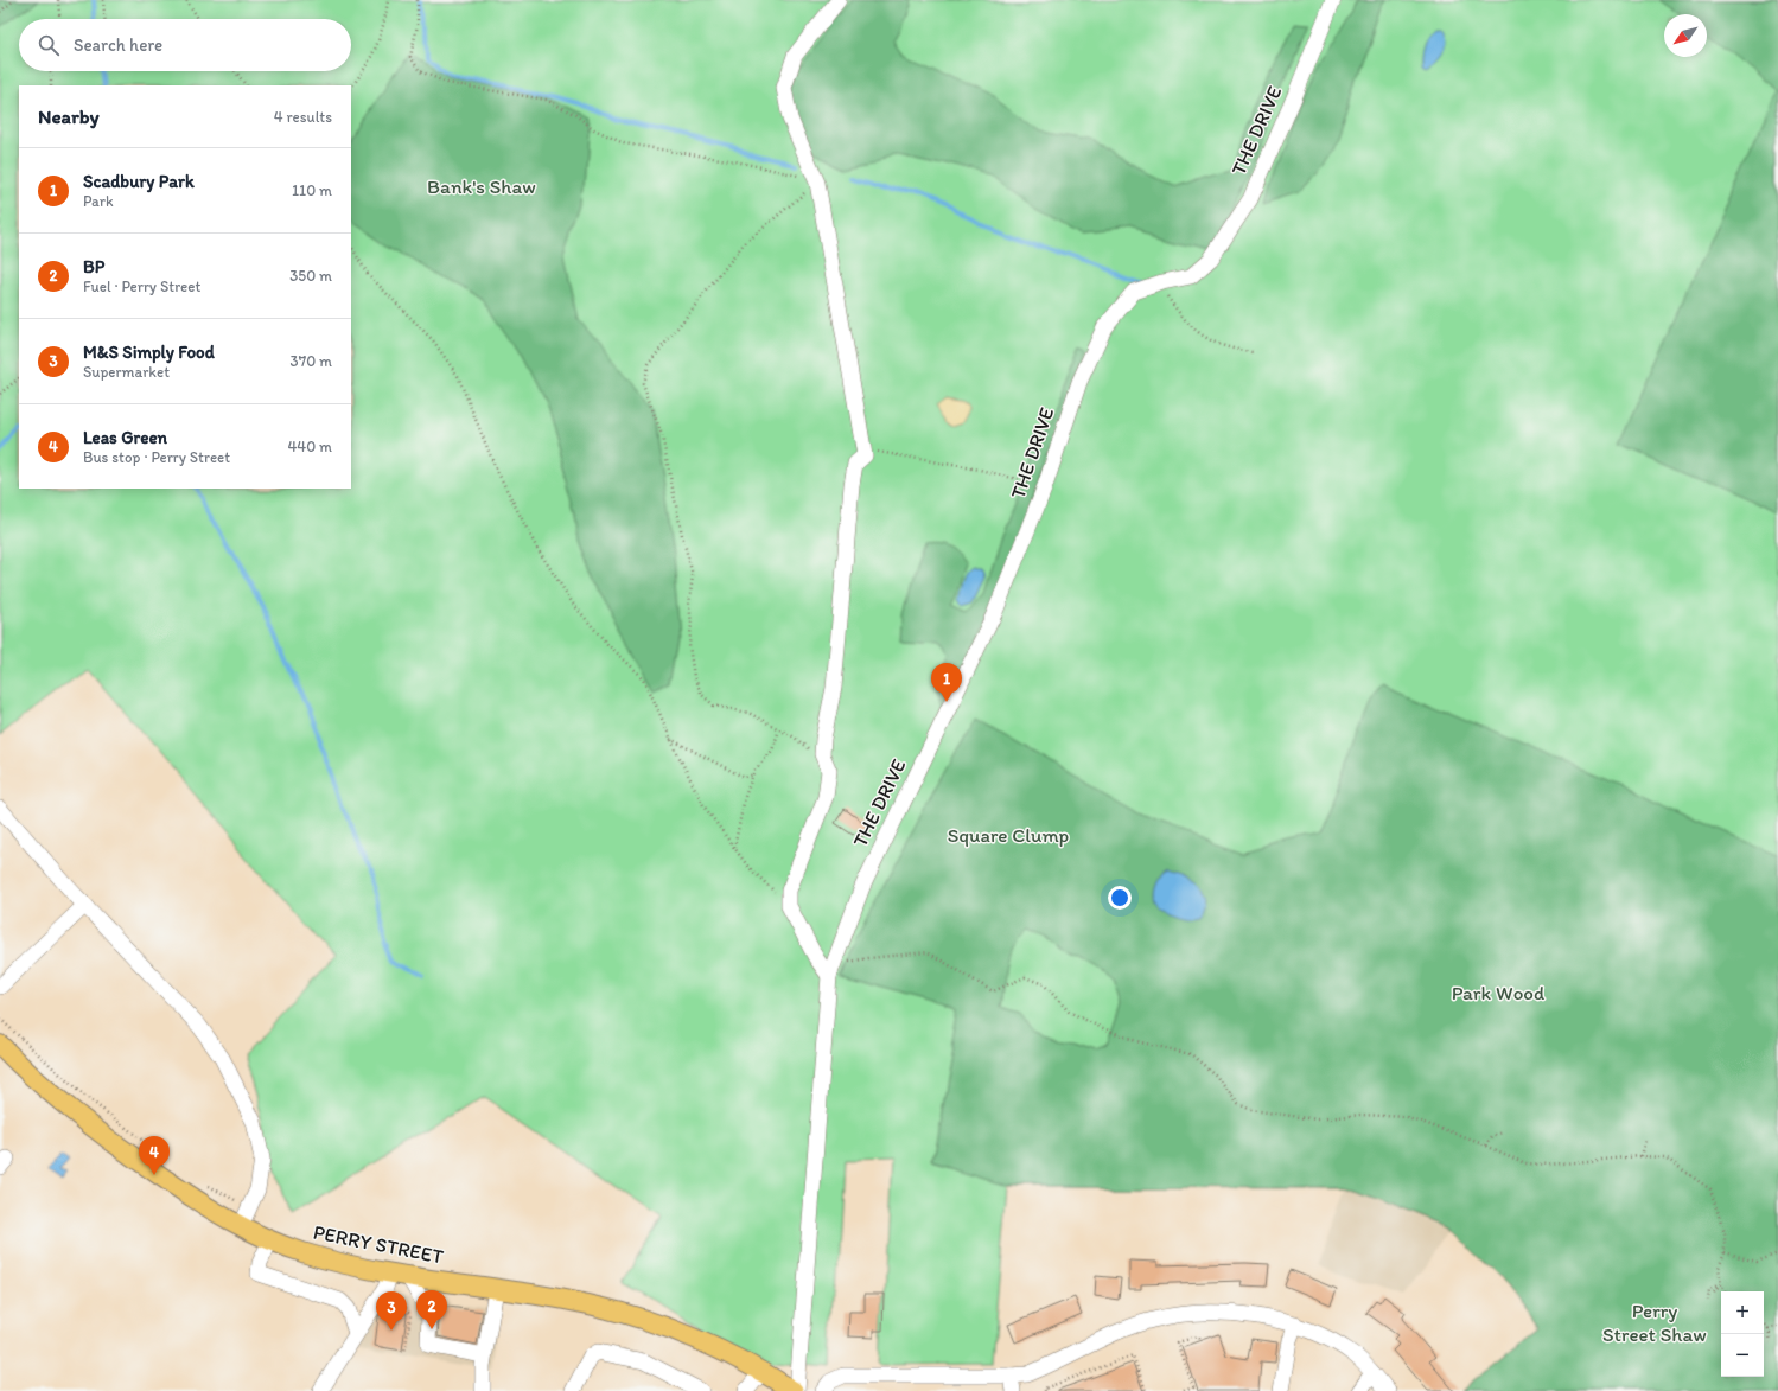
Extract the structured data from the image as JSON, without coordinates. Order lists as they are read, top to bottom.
{
  "streets": {
    "main road": ["PERRY STREET"],
    "street": ["THE DRIVE"]
  },
  "crossings": [
    ["THE DRIVE", "PERRY STREET"]
  ],
  "parks": [
    "Bank's Shaw",
    "Square Clump",
    "Park Wood",
    "Perry Street Shaw"
  ],
  "north": "bottom left",
  "page": {
    "search": "Search here",
    "heading": ["Nearby", "4 results"],
    "list": [
      {
        "mark": "1",
        "name": "Scadbury Park",
        "note": "Park",
        "value": "110 m"
      },
      {
        "mark": "2",
        "name": "BP",
        "note": "Fuel · Perry Street",
        "value": "350 m"
      },
      {
        "mark": "3",
        "name": "M&S Simply Food",
        "note": "Supermarket",
        "value": "370 m"
      },
      {
        "mark": "4",
        "name": "Leas Green",
        "note": "Bus stop · Perry Street",
        "value": "440 m"
      }
    ],
    "pins": [
      "1",
      "4",
      "2",
      "3"
    ],
    "map_buttons": ["+", "−"]
  }
}
